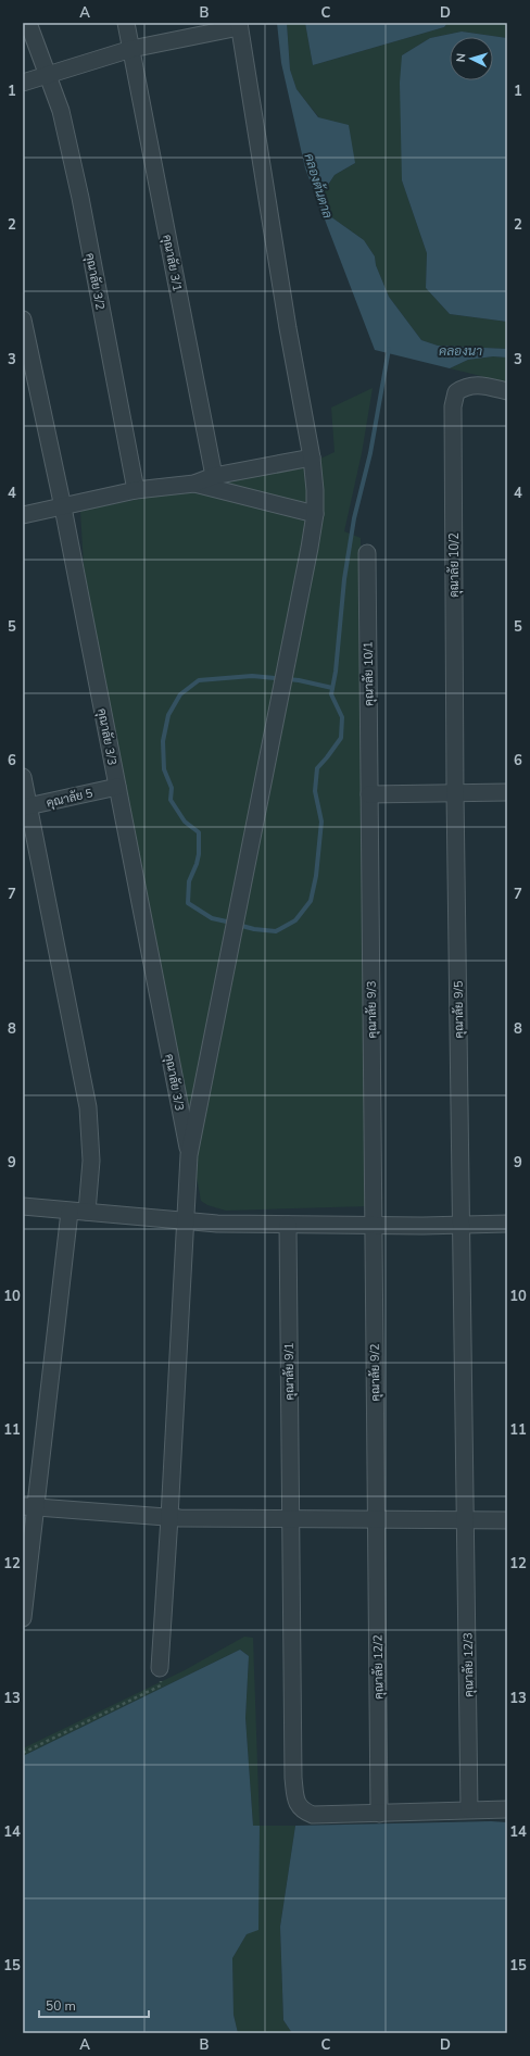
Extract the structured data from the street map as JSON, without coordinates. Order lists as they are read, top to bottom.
{
  "streets": {
    "street": [
      "คุณาลัย 3/1",
      "คุณาลัย 3/2",
      "คุณาลัย 10/2",
      "คุณาลัย 10/1",
      "คุณาลัย 3/3",
      "คุณาลัย 5",
      "คุณาลัย 9/3",
      "คุณาลัย 9/5",
      "คุณาลัย 9/1",
      "คุณาลัย 9/2",
      "คุณาลัย 12/3",
      "คุณาลัย 12/2"
    ]
  },
  "crossings": [
    ["คุณาลัย 10/2", "คุณาลัย 9/5"],
    ["คุณาลัย 10/1", "คุณาลัย 9/3"],
    ["คุณาลัย 3/3", "คุณาลัย 5"],
    ["คุณาลัย 9/3", "คุณาลัย 9/2"],
    ["คุณาลัย 9/5", "คุณาลัย 12/3"],
    ["คุณาลัย 9/1", "คุณาลัย 12/2"],
    ["คุณาลัย 9/2", "คุณาลัย 12/2"]
  ],
  "water": ["คลองต้นตาล", "คลองนา"],
  "scale_bar": "50 m",
  "north": "left",
  "grid": {
    "columns": [
      "A",
      "B",
      "C",
      "D"
    ],
    "rows": [
      "1",
      "2",
      "3",
      "4",
      "5",
      "6",
      "7",
      "8",
      "9",
      "10",
      "11",
      "12",
      "13",
      "14",
      "15"
    ]
  }
}
